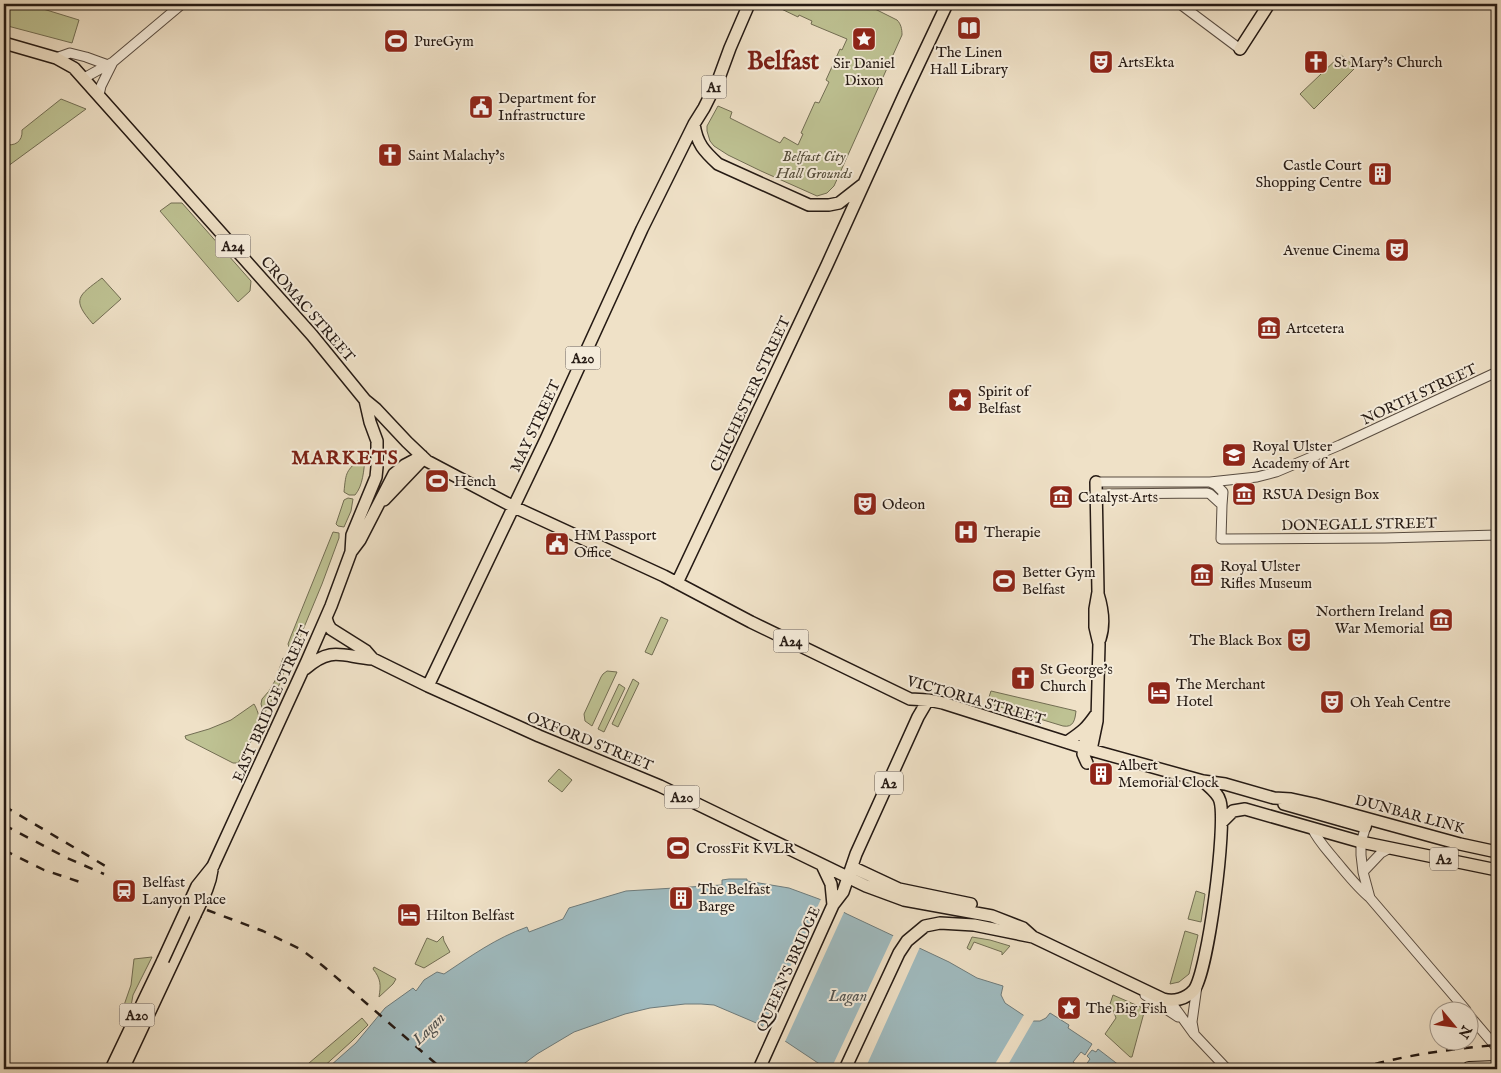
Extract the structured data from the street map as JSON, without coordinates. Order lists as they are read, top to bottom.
{
  "streets": {
    "main road": [
      "A1",
      "A24",
      "CROMAC STREET",
      "A20",
      "CHICHESTER STREET",
      "MAY STREET",
      "VICTORIA STREET",
      "EAST BRIDGE STREET",
      "OXFORD STREET",
      "A2",
      "DUNBAR LINK",
      "QUEEN'S BRIDGE"
    ],
    "street": ["NORTH STREET", "DONEGALL STREET"]
  },
  "crossings": [
    ["A1", "MAY STREET"],
    ["A24", "CROMAC STREET"],
    ["CROMAC STREET", "MAY STREET"],
    ["CROMAC STREET", "VICTORIA STREET"],
    ["CROMAC STREET", "EAST BRIDGE STREET"],
    ["CHICHESTER STREET", "VICTORIA STREET"],
    ["MAY STREET", "VICTORIA STREET"],
    ["MAY STREET", "OXFORD STREET"],
    ["VICTORIA STREET", "A2"],
    ["VICTORIA STREET", "DUNBAR LINK"],
    ["EAST BRIDGE STREET", "OXFORD STREET"],
    ["OXFORD STREET", "A2"],
    ["A2", "QUEEN'S BRIDGE"]
  ],
  "districts": ["Belfast", "MARKETS"],
  "water": ["Lagan"],
  "parks": ["Belfast City Hall Grounds"],
  "places": {
    "library": ["The Linen Hall Library"],
    "place": ["Sir Daniel Dixon", "Spirit of Belfast", "The Big Fish"],
    "sports": [
      "PureGym",
      "Hench",
      "Better Gym Belfast",
      "CrossFit KVLR"
    ],
    "theatre": [
      "ArtsEkta",
      "Avenue Cinema",
      "Odeon",
      "The Black Box",
      "Oh Yeah Centre"
    ],
    "church": ["St Mary's Church", "Saint Malachy's", "St George's Church"],
    "public building": ["Department for Infrastructure", "HM Passport Office"],
    "building": ["Castle Court Shopping Centre", "Albert Memorial Clock", "The Belfast Barge"],
    "museum": [
      "Artcetera",
      "RSUA Design Box",
      "Catalyst Arts",
      "Royal Ulster Rifles Museum",
      "Northern Ireland War Memorial"
    ],
    "school or university": ["Royal Ulster Academy of Art"],
    "hospital": ["Therapie"],
    "hotel": ["The Merchant Hotel", "Hilton Belfast"],
    "station": ["Belfast Lanyon Place"]
  },
  "north": "bottom right"
}
